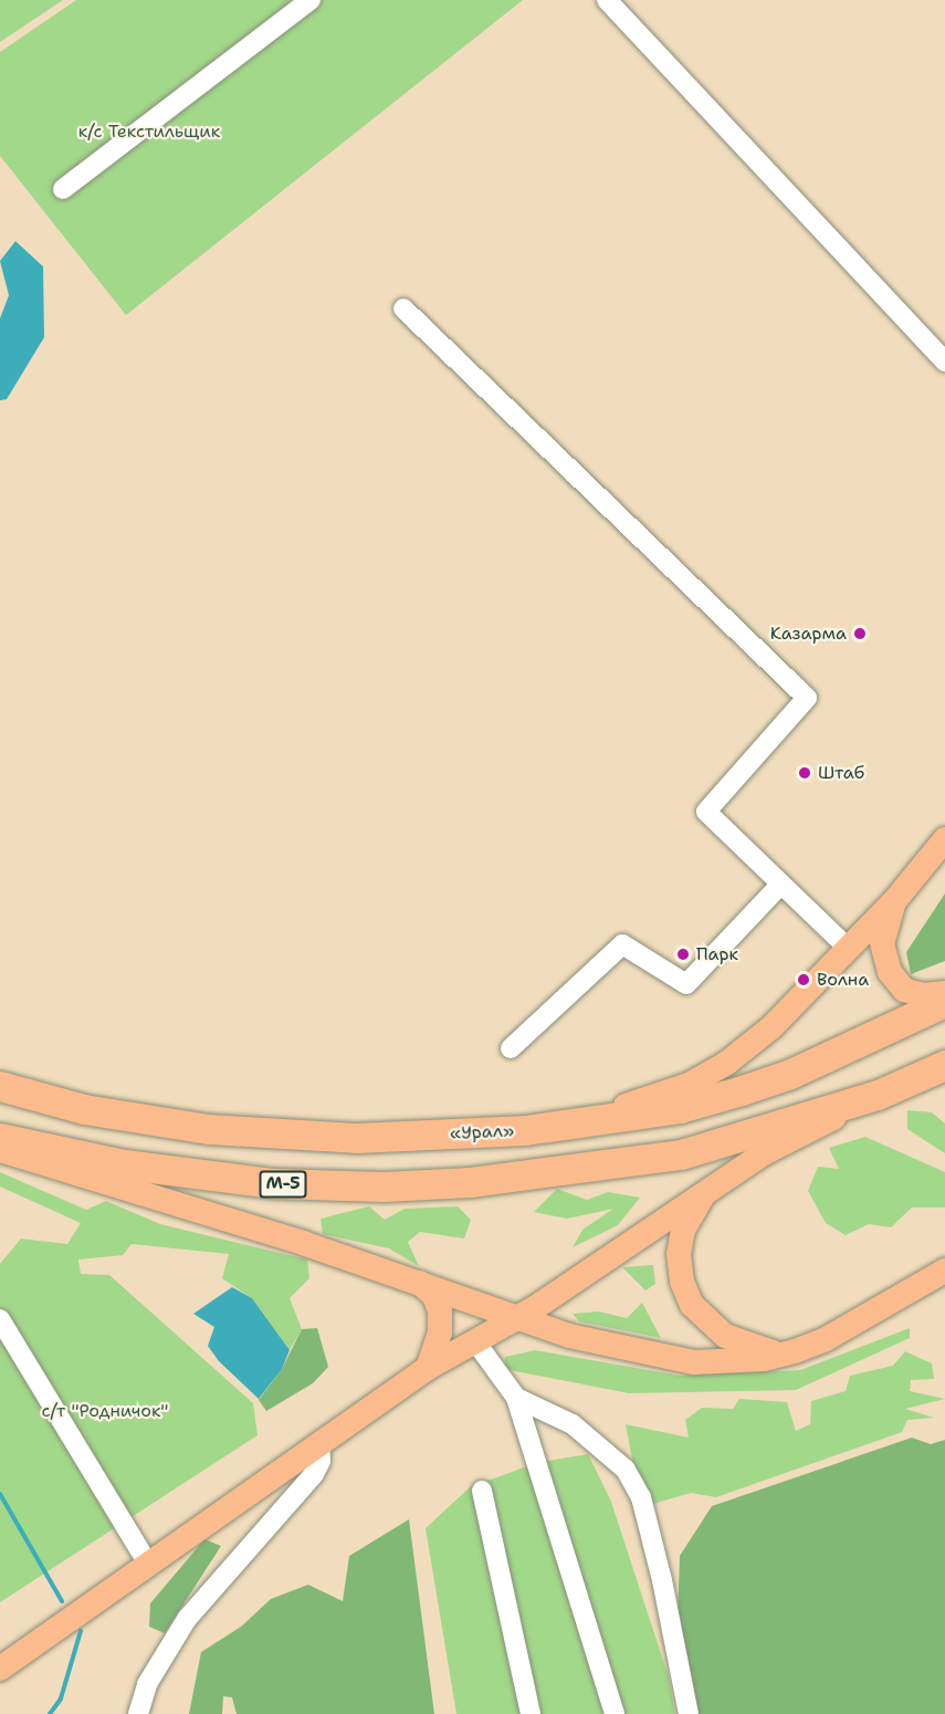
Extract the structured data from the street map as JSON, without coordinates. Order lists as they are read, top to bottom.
{
  "streets": {
    "highway": ["«Урал»", "М-5"]
  },
  "parks": ["к/с Текстильщик", "с/т \"Родничок\""],
  "places": [
    "Казарма",
    "Штаб",
    "Парк",
    "Волна"
  ]
}
